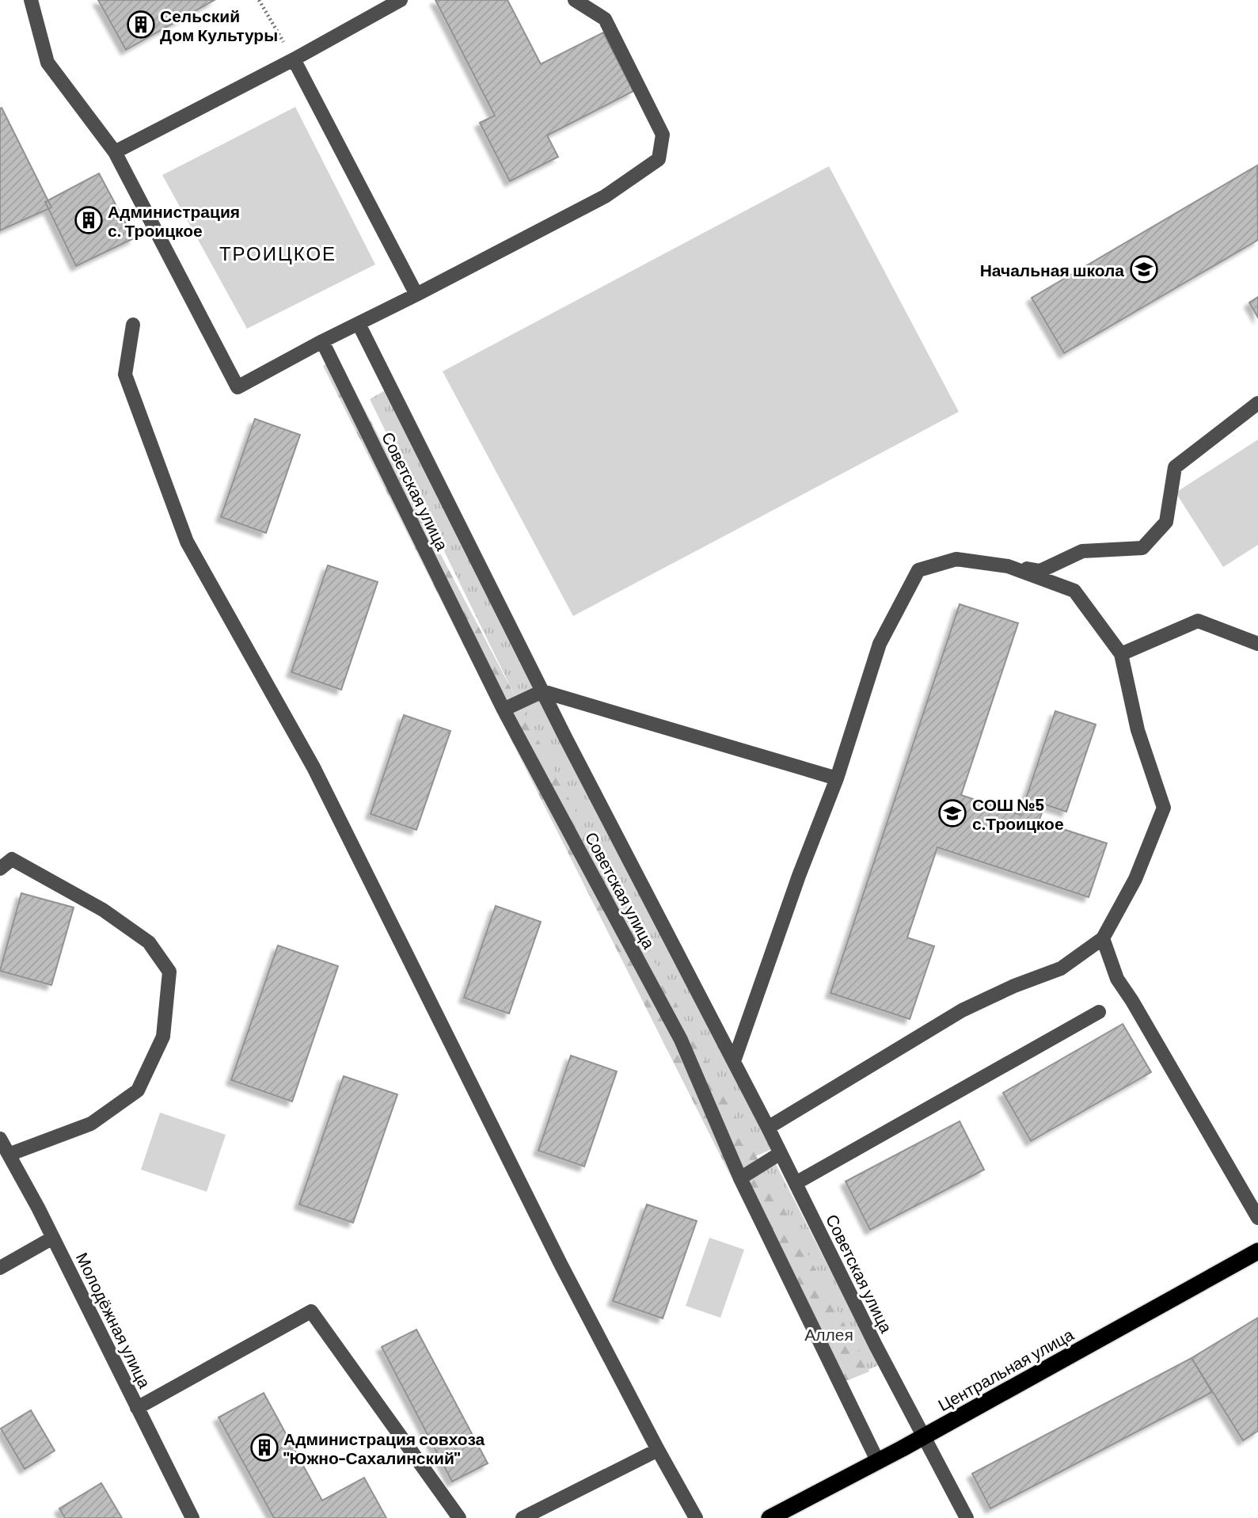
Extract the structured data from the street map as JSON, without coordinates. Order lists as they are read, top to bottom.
{
  "streets": {
    "highway": ["Центральная улица"],
    "street": ["Советская улица", "Молодёжная улица"]
  },
  "crossings": [
    ["Советская улица", "Центральная улица"]
  ],
  "districts": ["ТРОИЦКОЕ"],
  "parks": ["Аллея"],
  "places": {
    "building": ["Сельский Дом Культуры", "Администрация с. Троицкое", "Администрация совхоза \"Южно-Сахалинский\""],
    "school or university": ["Начальная школа", "СОШ №5 с.Троицкое"]
  }
}
